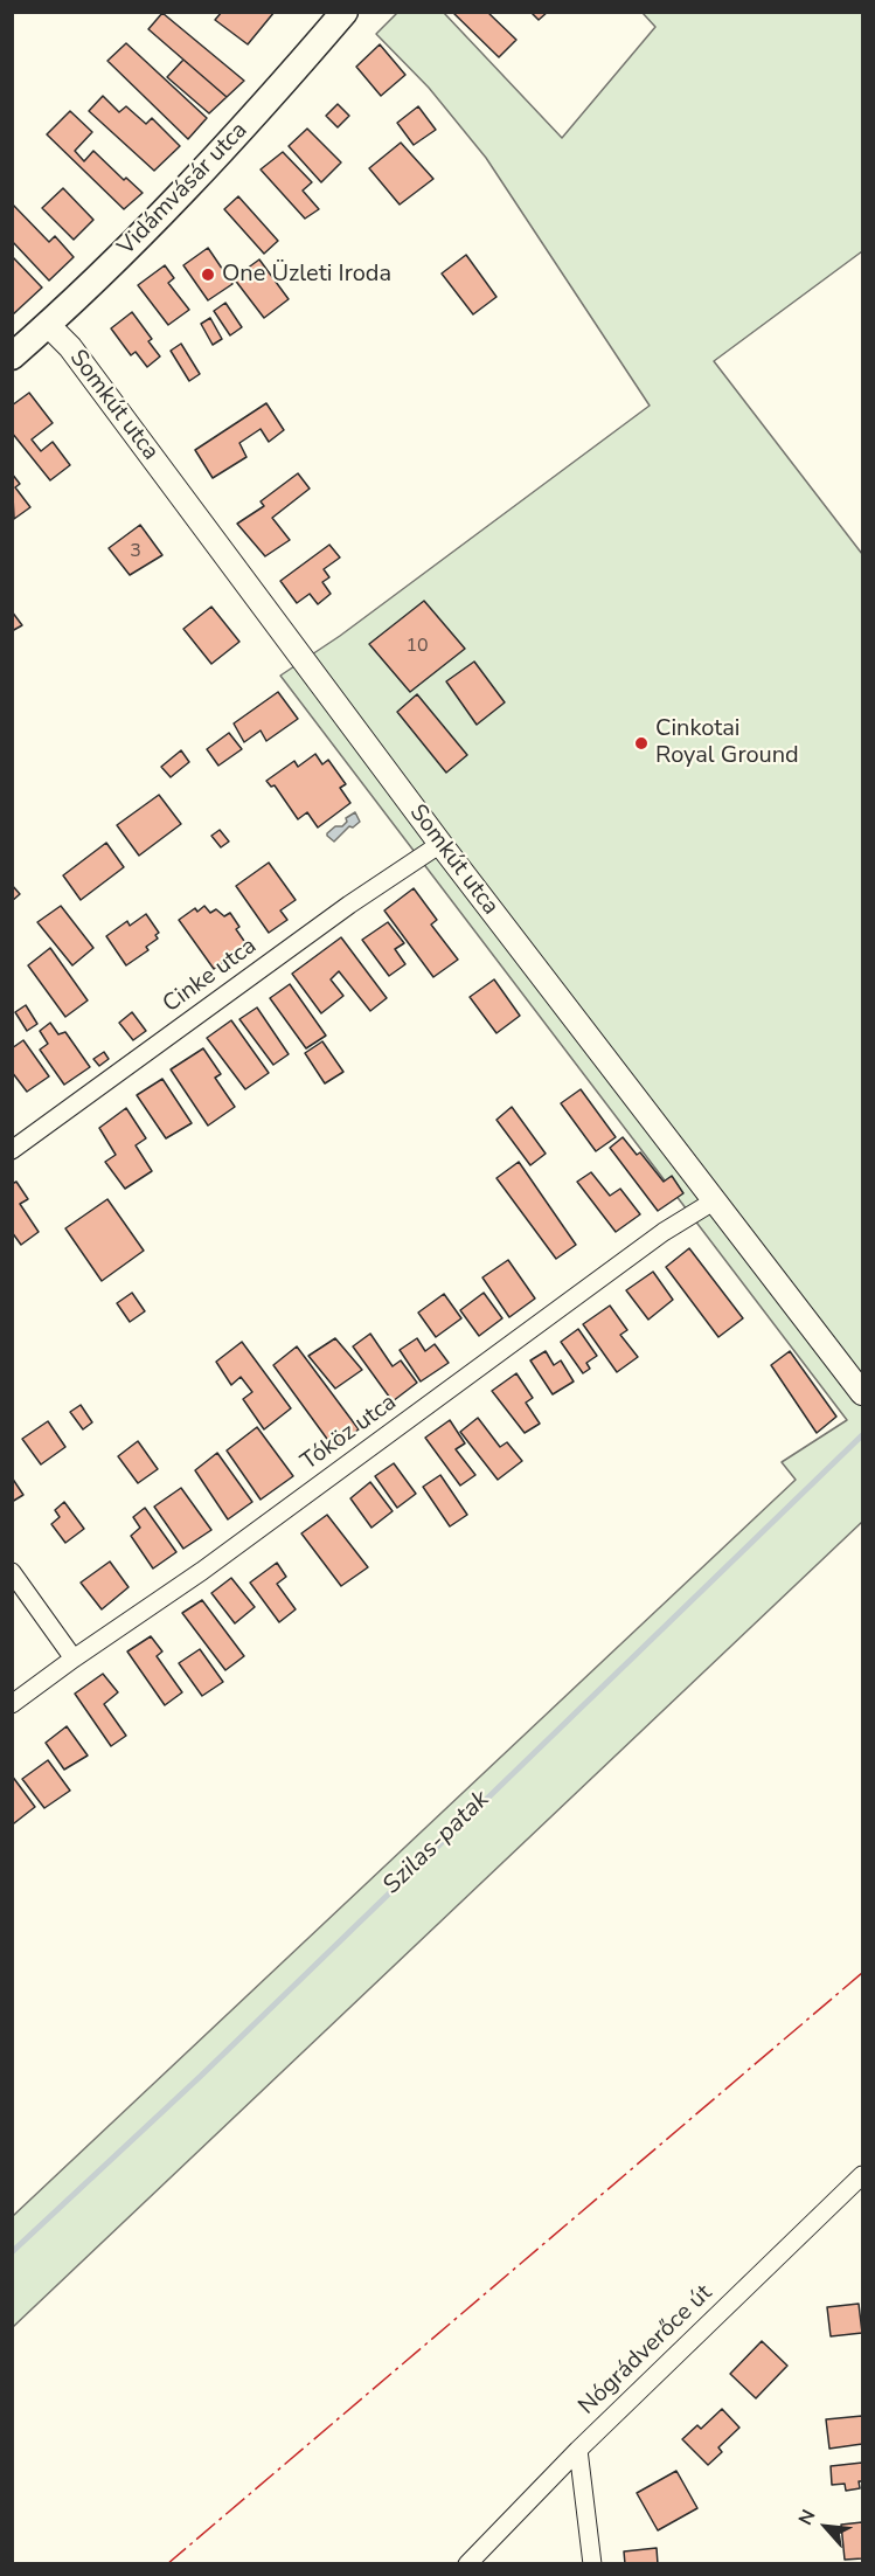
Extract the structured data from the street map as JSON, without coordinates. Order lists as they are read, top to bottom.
{
  "streets": {
    "main road": ["Vidámvásár utca"],
    "street": [
      "Somkút utca",
      "Cinke utca",
      "Tóköz utca",
      "Nógrádverőce út"
    ]
  },
  "crossings": [
    ["Vidámvásár utca", "Somkút utca"],
    ["Somkút utca", "Cinke utca"],
    ["Somkút utca", "Tóköz utca"]
  ],
  "water": ["Szilas-patak"],
  "places": ["One Üzleti Iroda", "Cinkotai Royal Ground"],
  "house_numbers": ["3", "10"],
  "north": "top left"
}
